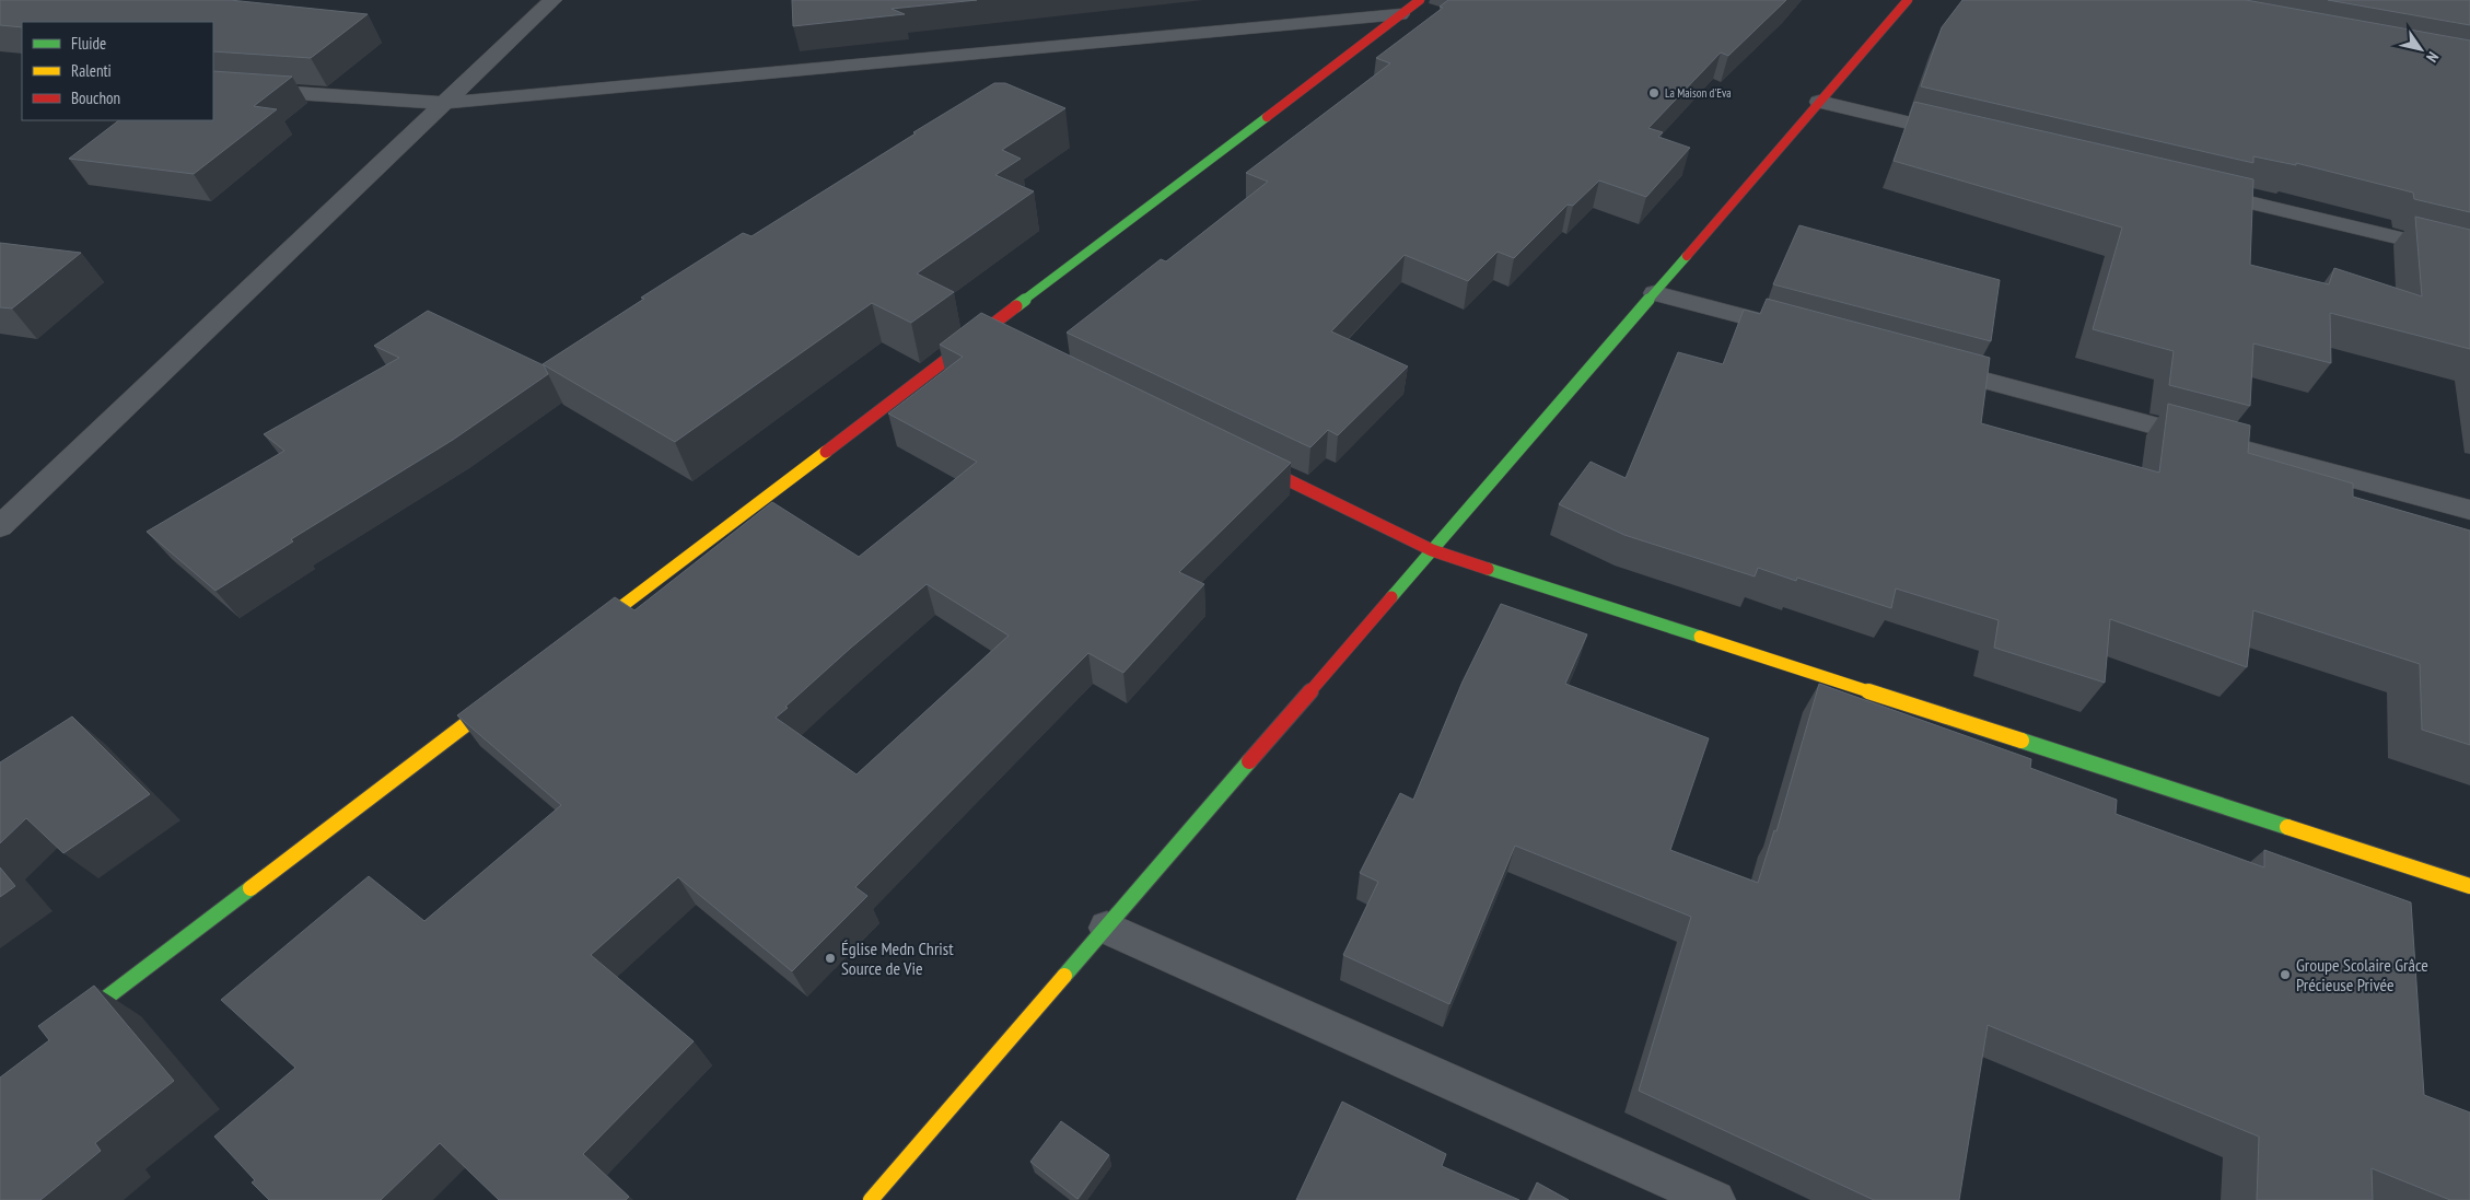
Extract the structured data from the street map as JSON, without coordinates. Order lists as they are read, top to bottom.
{
  "places": ["La Maison d'Eva", "Église Medn Christ Source de Vie", "Groupe Scolaire Grâce Précieuse Privée"],
  "legend": ["Fluide", "Ralenti", "Bouchon"],
  "north": "bottom right"
}
